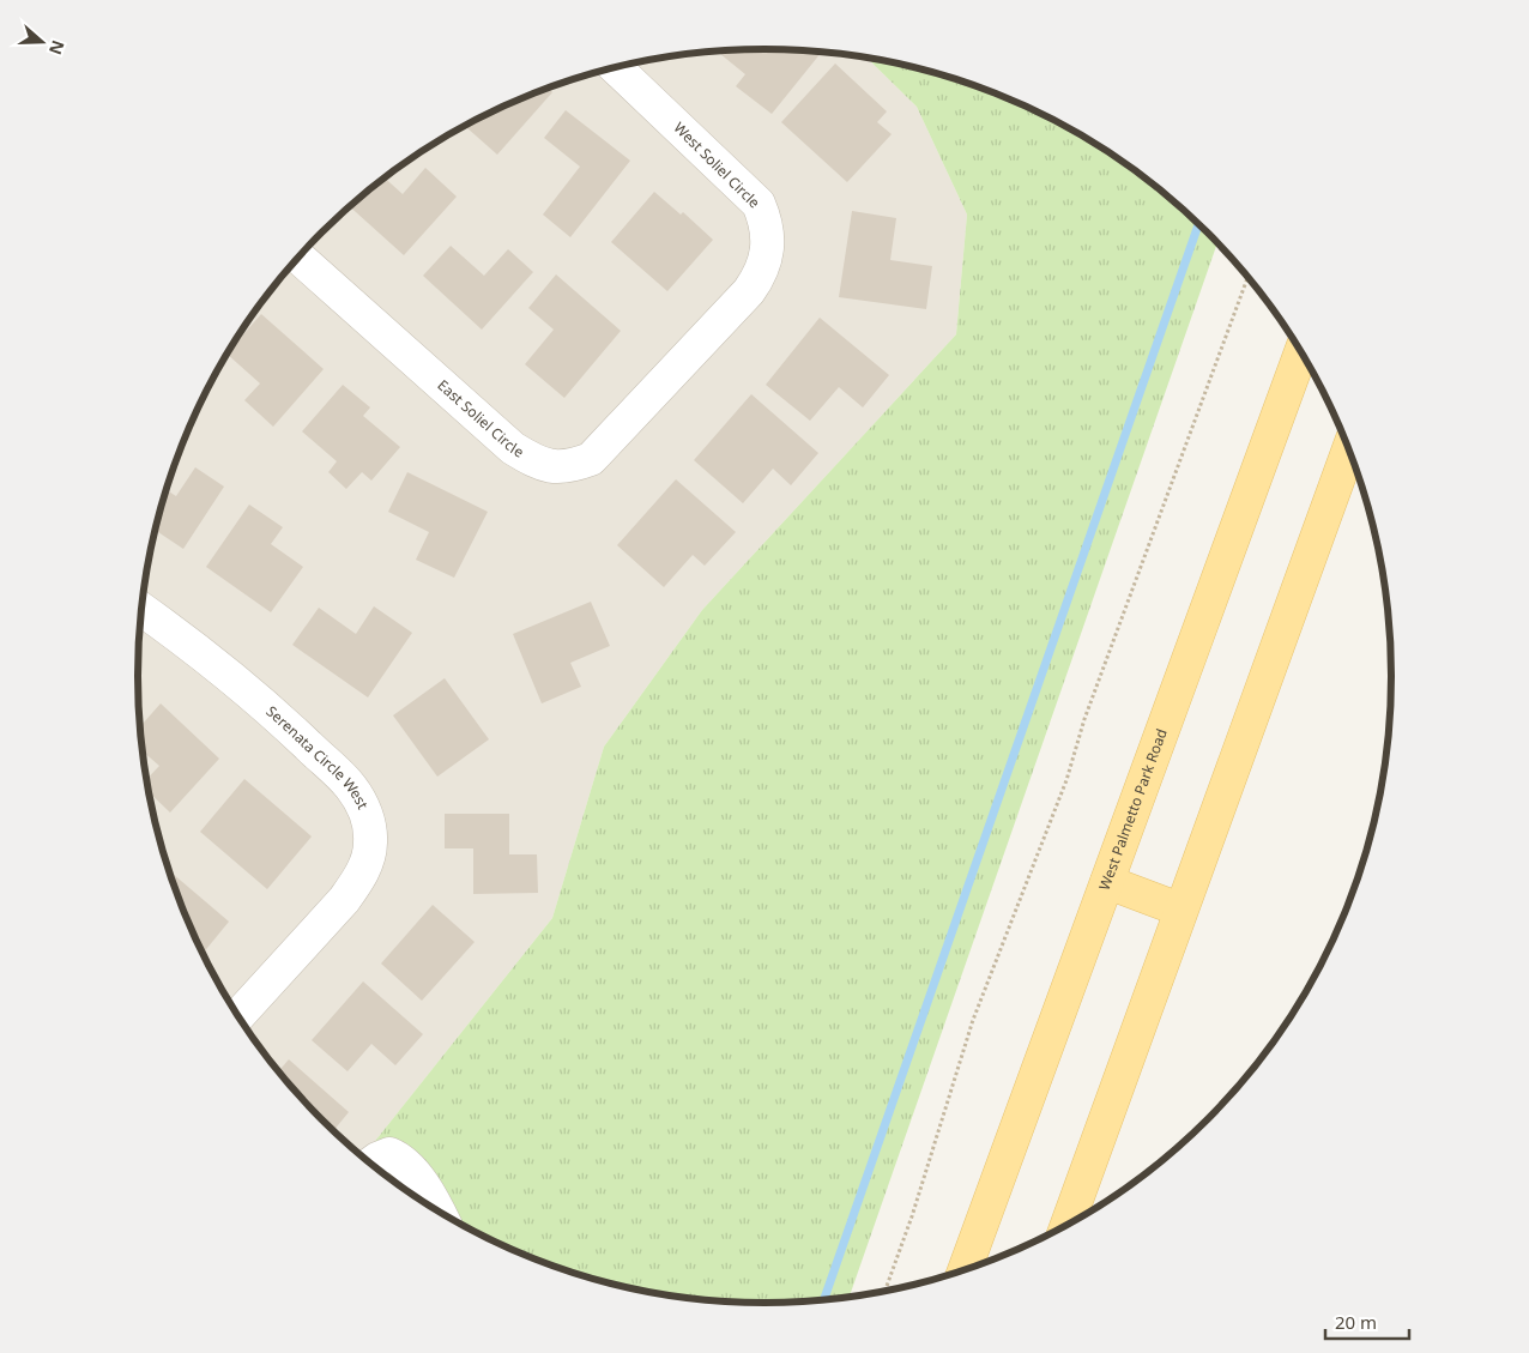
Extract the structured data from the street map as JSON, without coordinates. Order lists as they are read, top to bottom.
{
  "streets": {
    "main road": ["West Palmetto Park Road"],
    "street": ["West Soliel Circle", "East Soliel Circle", "Serenata Circle West"]
  },
  "crossings": [
    ["West Soliel Circle", "East Soliel Circle"]
  ],
  "scale_bar": "20 m",
  "north": "right"
}
